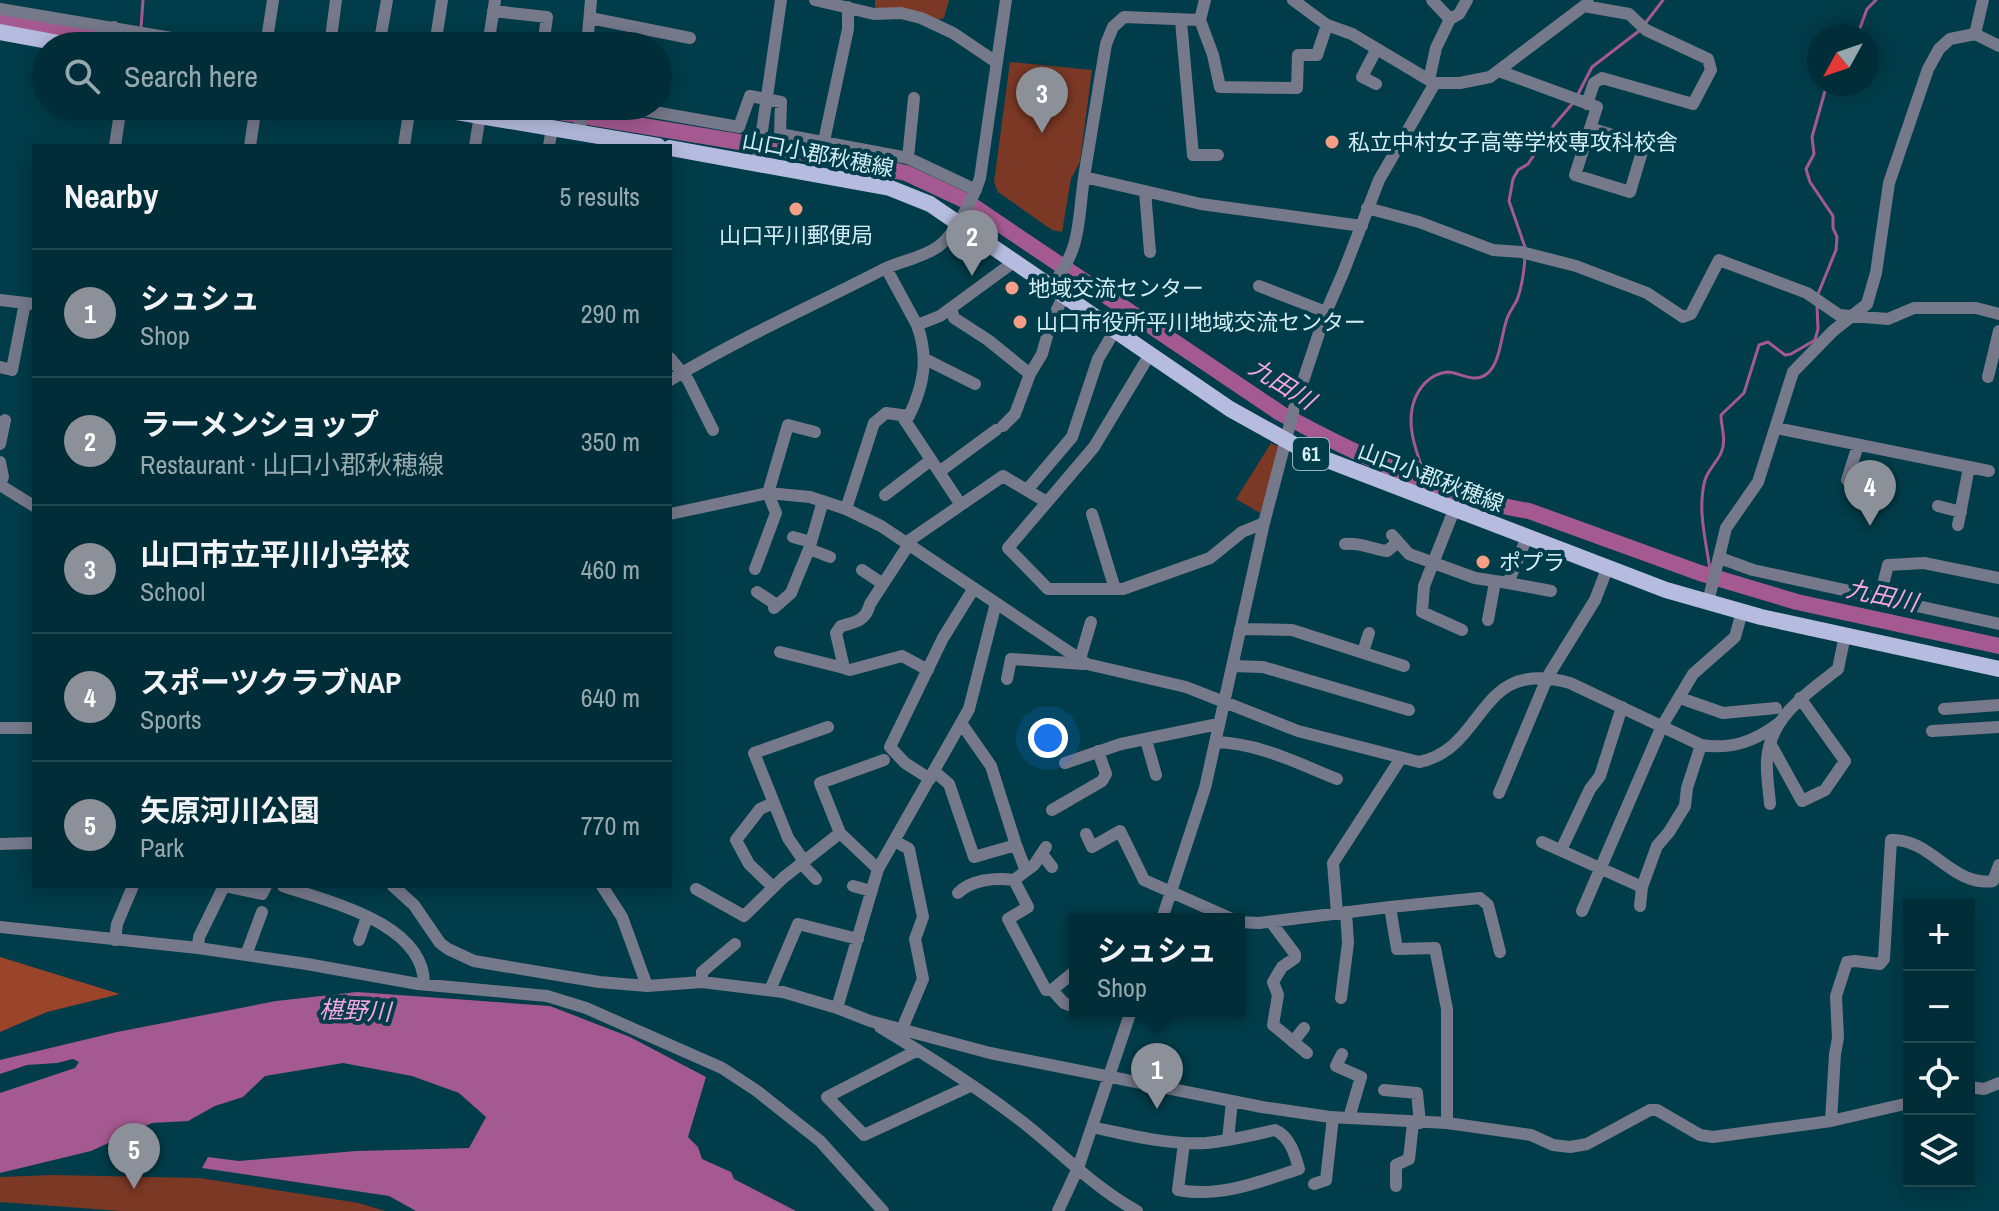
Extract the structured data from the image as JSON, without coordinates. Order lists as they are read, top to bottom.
{
  "streets": {
    "main road": ["山口小郡秋穂線", "61"]
  },
  "water": ["九田川", "椹野川"],
  "places": [
    "私立中村女子高等学校専攻科校舎",
    "山口平川郵便局",
    "地域交流センター",
    "山口市役所平川地域交流センター",
    "ポプラ"
  ],
  "north": "bottom left",
  "page": {
    "search": "Search here",
    "pins": [
      "3",
      "2",
      "4",
      "1",
      "5"
    ],
    "heading": ["Nearby", "5 results"],
    "list": [
      {
        "mark": "1",
        "name": "シュシュ",
        "note": "Shop",
        "value": "290 m"
      },
      {
        "mark": "2",
        "name": "ラーメンショップ",
        "note": "Restaurant · 山口小郡秋穂線",
        "value": "350 m"
      },
      {
        "mark": "3",
        "name": "山口市立平川小学校",
        "note": "School",
        "value": "460 m"
      },
      {
        "mark": "4",
        "name": "スポーツクラブNAP",
        "note": "Sports",
        "value": "640 m"
      },
      {
        "mark": "5",
        "name": "矢原河川公園",
        "note": "Park",
        "value": "770 m"
      }
    ],
    "map_buttons": ["+", "−"],
    "popup": ["シュシュ", "Shop"]
  }
}
